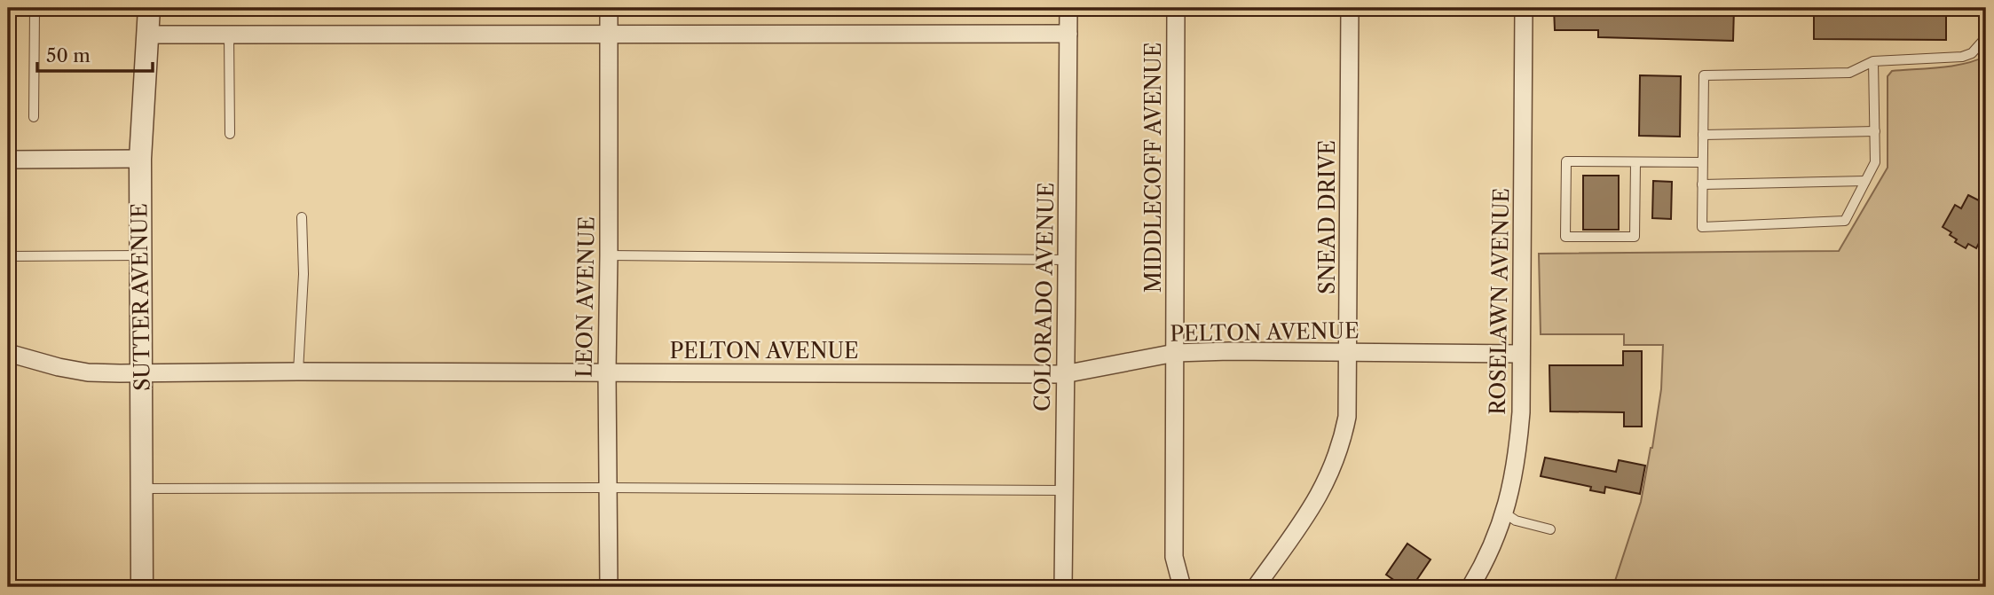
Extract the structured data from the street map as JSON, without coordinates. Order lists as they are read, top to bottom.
{
  "streets": {
    "street": [
      "MIDDLECOFF AVENUE",
      "SNEAD DRIVE",
      "SUTTER AVENUE",
      "LEON AVENUE",
      "COLORADO AVENUE",
      "ROSELAWN AVENUE",
      "PELTON AVENUE"
    ]
  },
  "crossings": [
    ["MIDDLECOFF AVENUE", "PELTON AVENUE"],
    ["SNEAD DRIVE", "PELTON AVENUE"],
    ["SUTTER AVENUE", "PELTON AVENUE"],
    ["LEON AVENUE", "PELTON AVENUE"],
    ["COLORADO AVENUE", "PELTON AVENUE"],
    ["ROSELAWN AVENUE", "PELTON AVENUE"]
  ],
  "scale_bar": "50 m"
}
